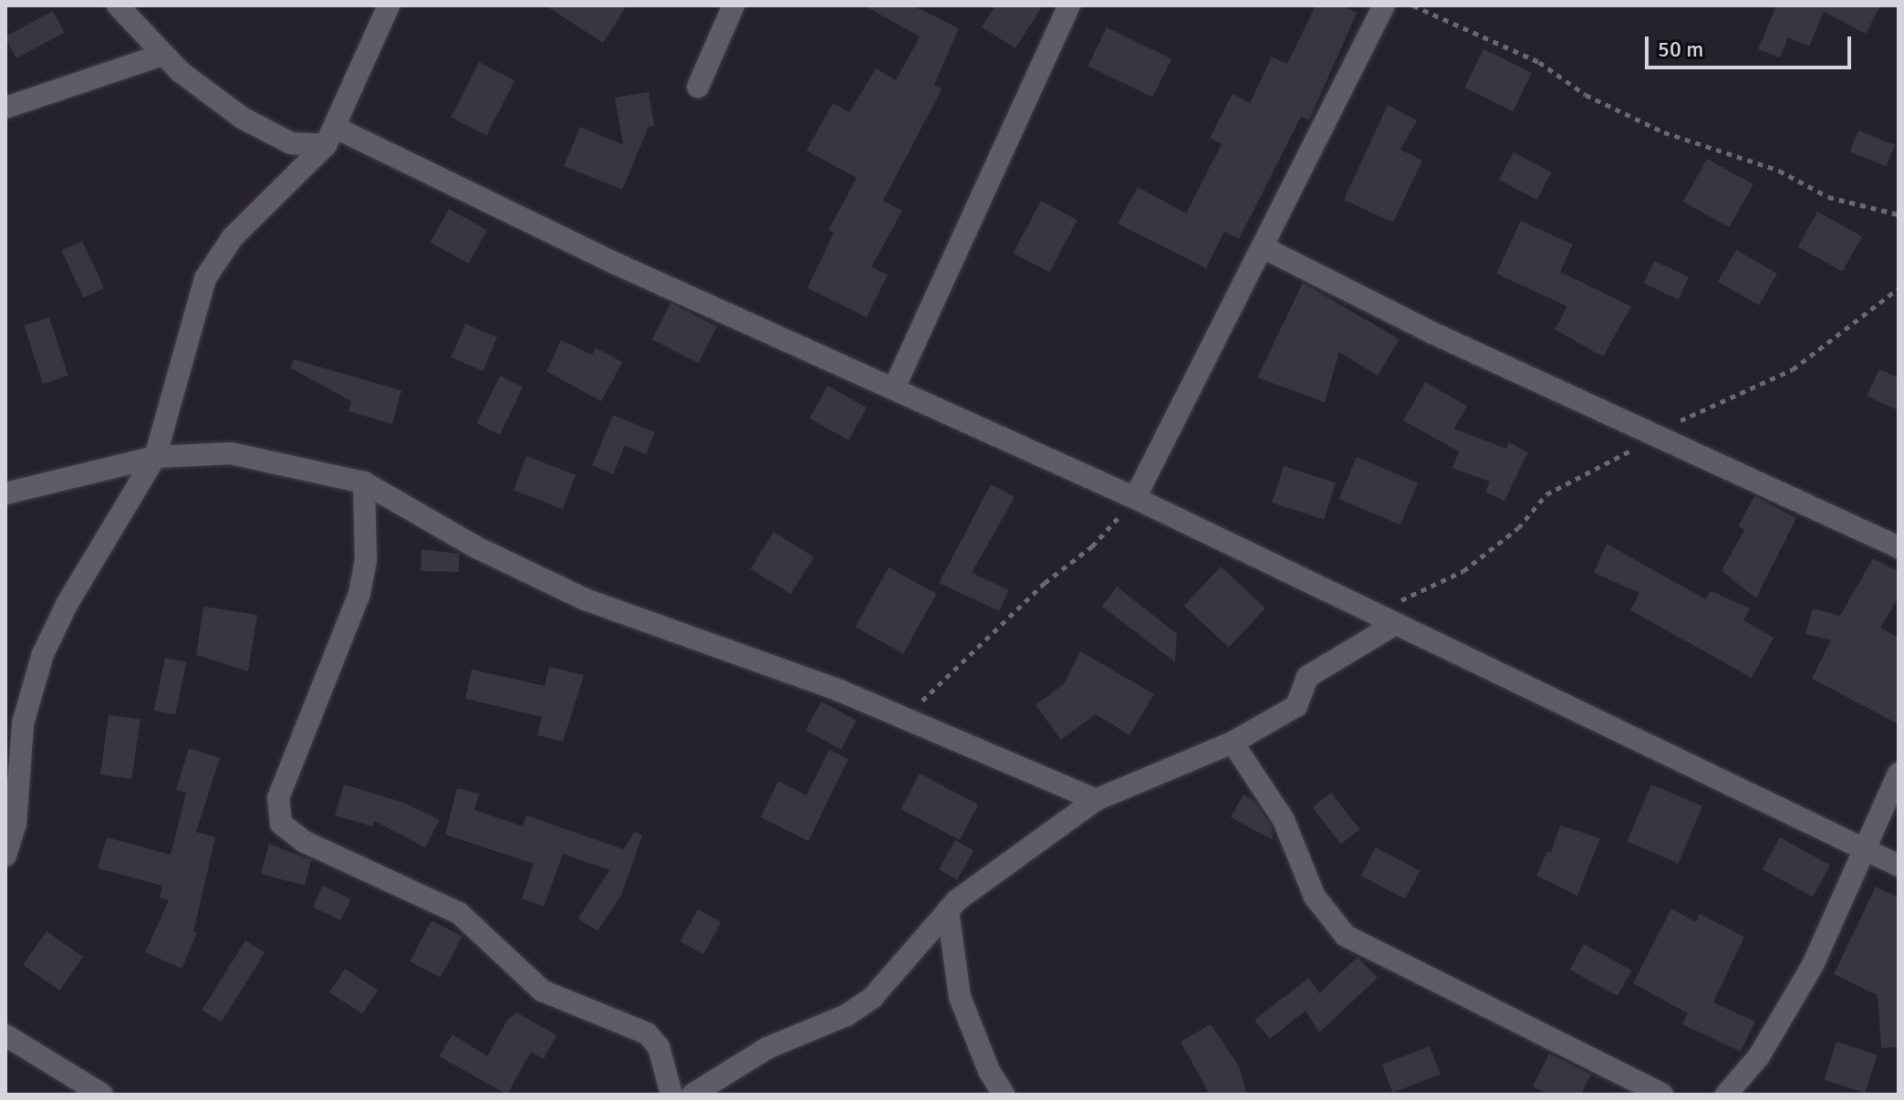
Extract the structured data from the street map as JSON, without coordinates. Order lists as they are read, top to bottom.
{
  "scale_bar": "50 m"
}
